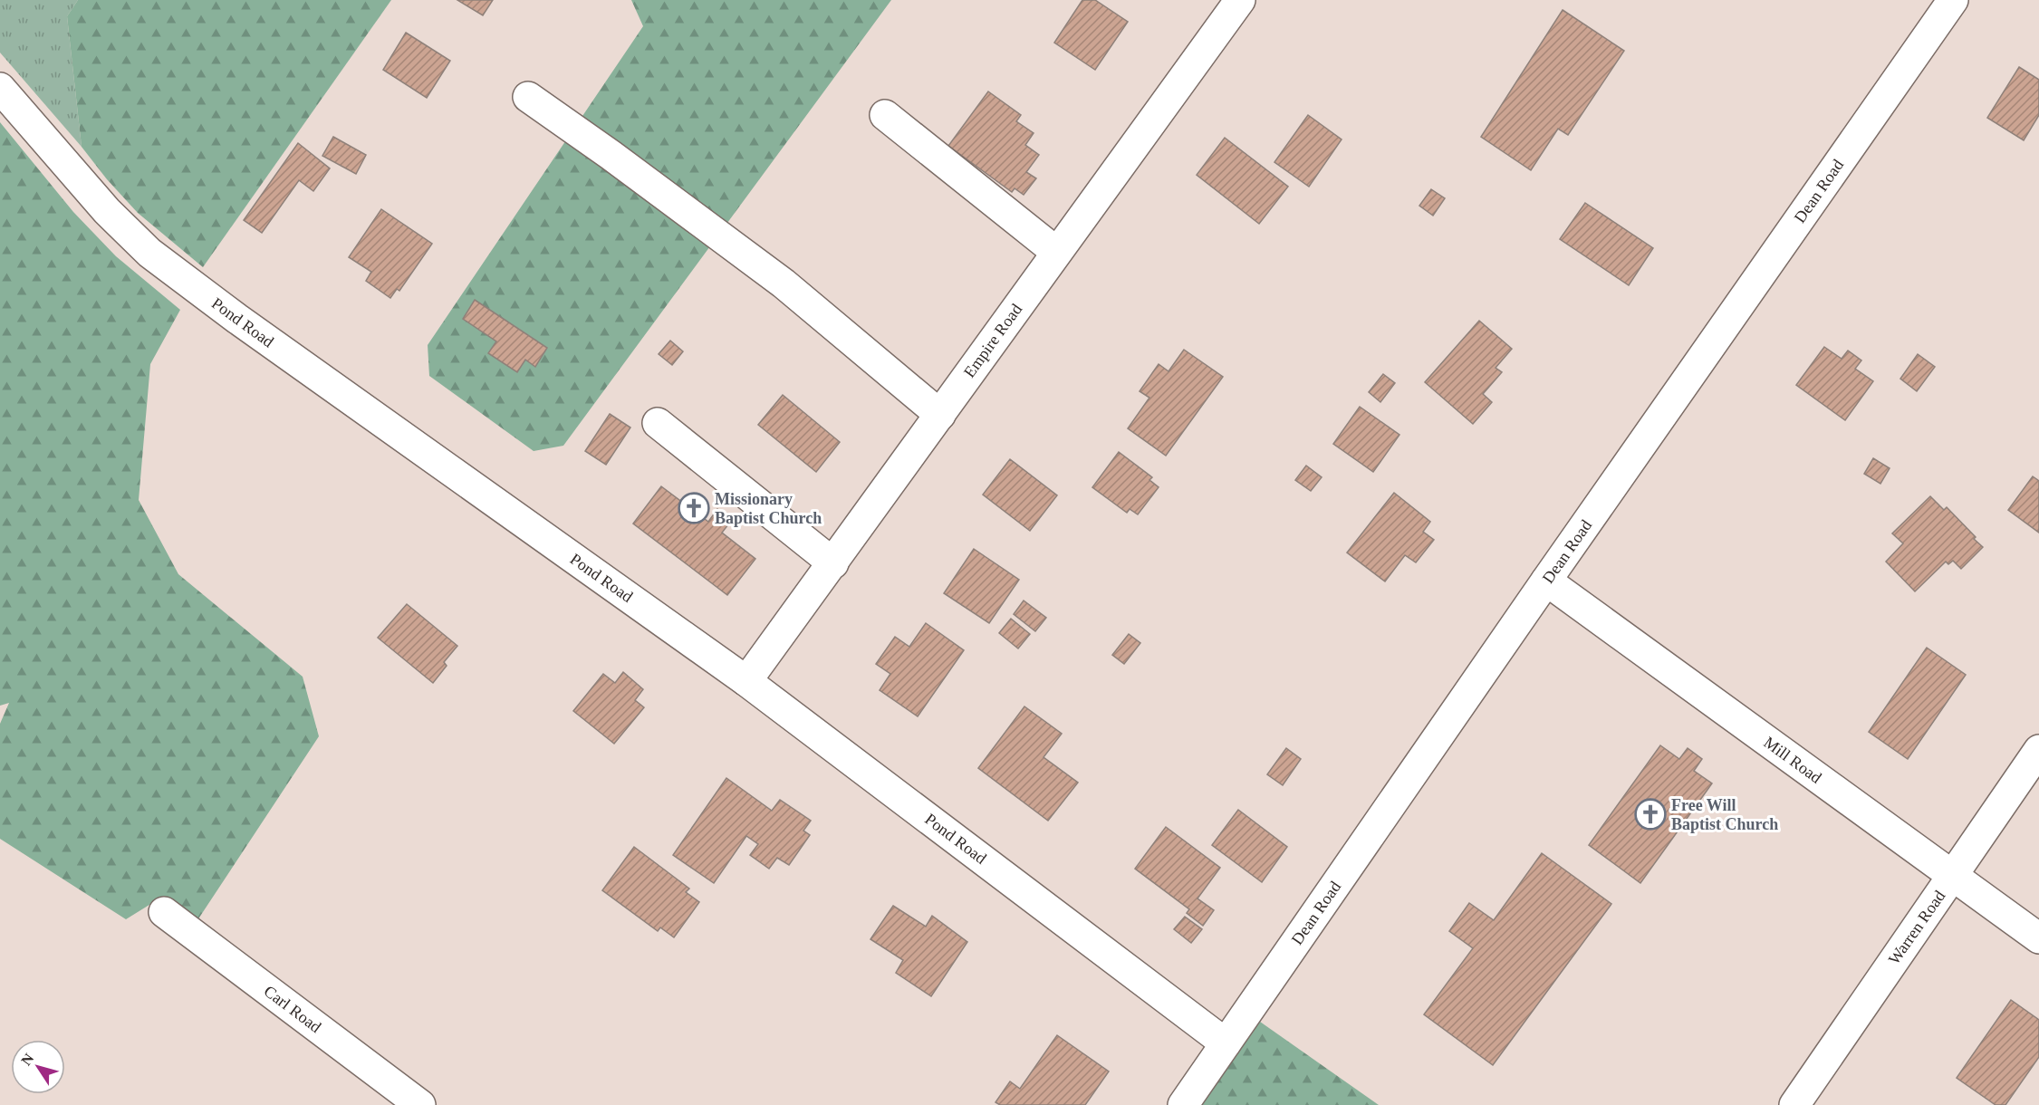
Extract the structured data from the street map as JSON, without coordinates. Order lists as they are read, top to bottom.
{
  "streets": {
    "street": [
      "Dean Road",
      "Pond Road",
      "Empire Road",
      "Mill Road",
      "Warren Road",
      "Carl Road"
    ]
  },
  "crossings": [
    ["Dean Road", "Pond Road"],
    ["Dean Road", "Mill Road"],
    ["Pond Road", "Empire Road"],
    ["Mill Road", "Warren Road"]
  ],
  "places": {
    "church": ["Missionary Baptist Church", "Free Will Baptist Church"]
  },
  "north": "top left"
}
